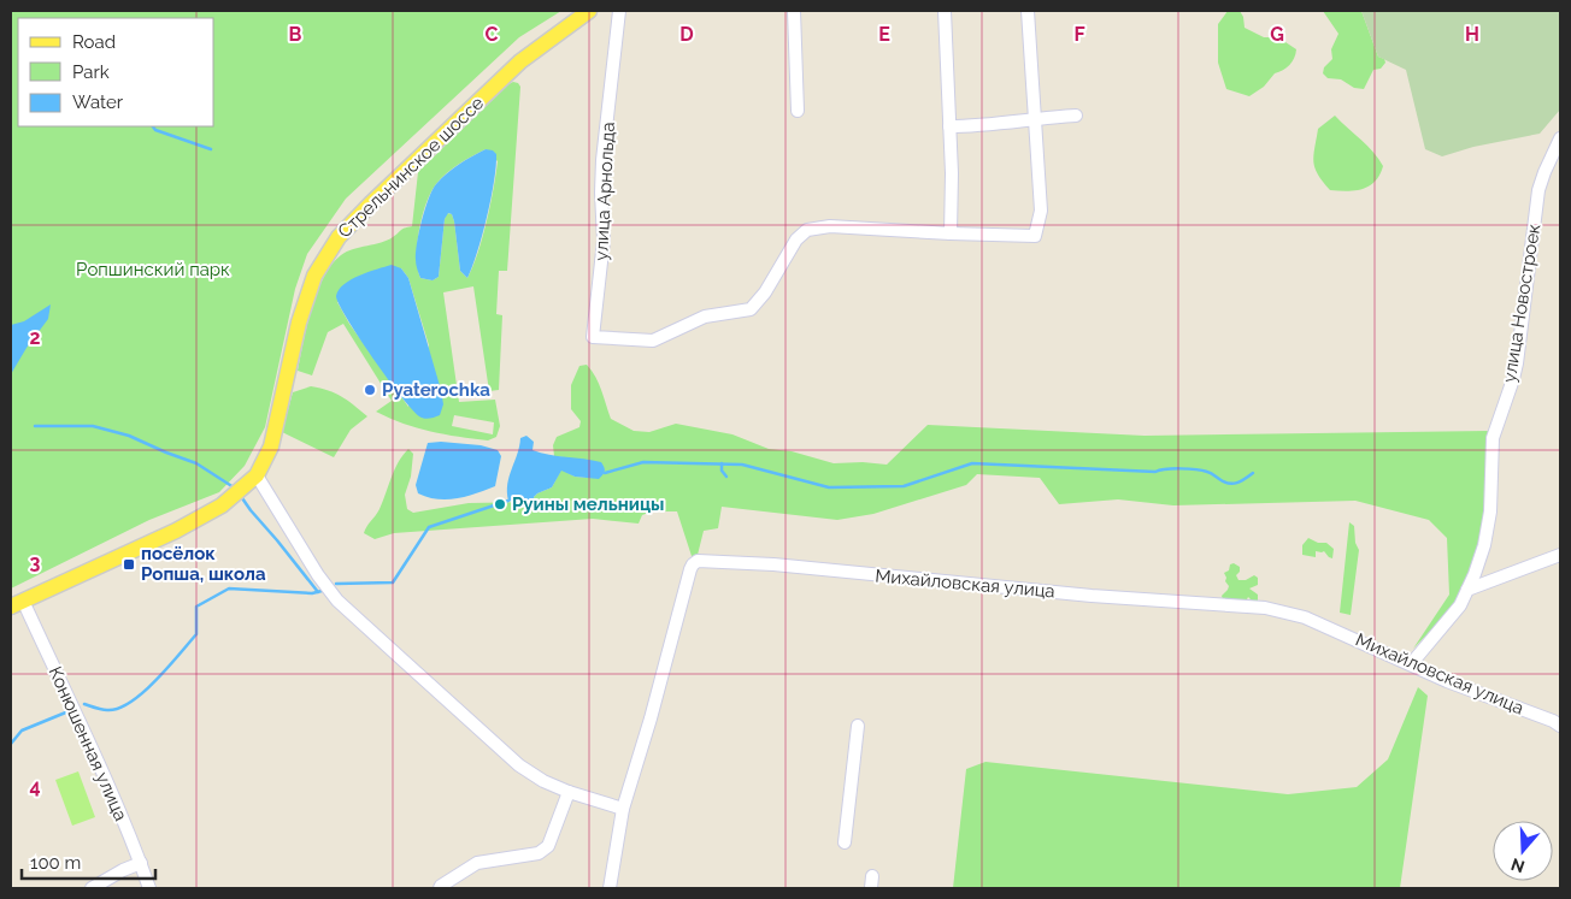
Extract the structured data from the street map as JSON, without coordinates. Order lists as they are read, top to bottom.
{
  "streets": {
    "main road": ["Стрельнинское шоссе"],
    "street": [
      "улица Арнольда",
      "улица Новостроек",
      "Михайловская улица",
      "Конюшенная улица"
    ]
  },
  "crossings": [
    ["Стрельнинское шоссе", "Конюшенная улица"],
    ["улица Новостроек", "Михайловская улица"]
  ],
  "parks": ["Ропшинский парк"],
  "places": {
    "other": ["Pyaterochka", "Руины мельницы"],
    "transit": ["посёлок Ропша, школа"]
  },
  "legend": ["Road", "Park", "Water"],
  "scale_bar": "100 m",
  "north": "bottom",
  "grid": {
    "columns": [
      "B",
      "C",
      "D",
      "E",
      "F",
      "G",
      "H"
    ],
    "rows": ["2", "3", "4"]
  }
}
